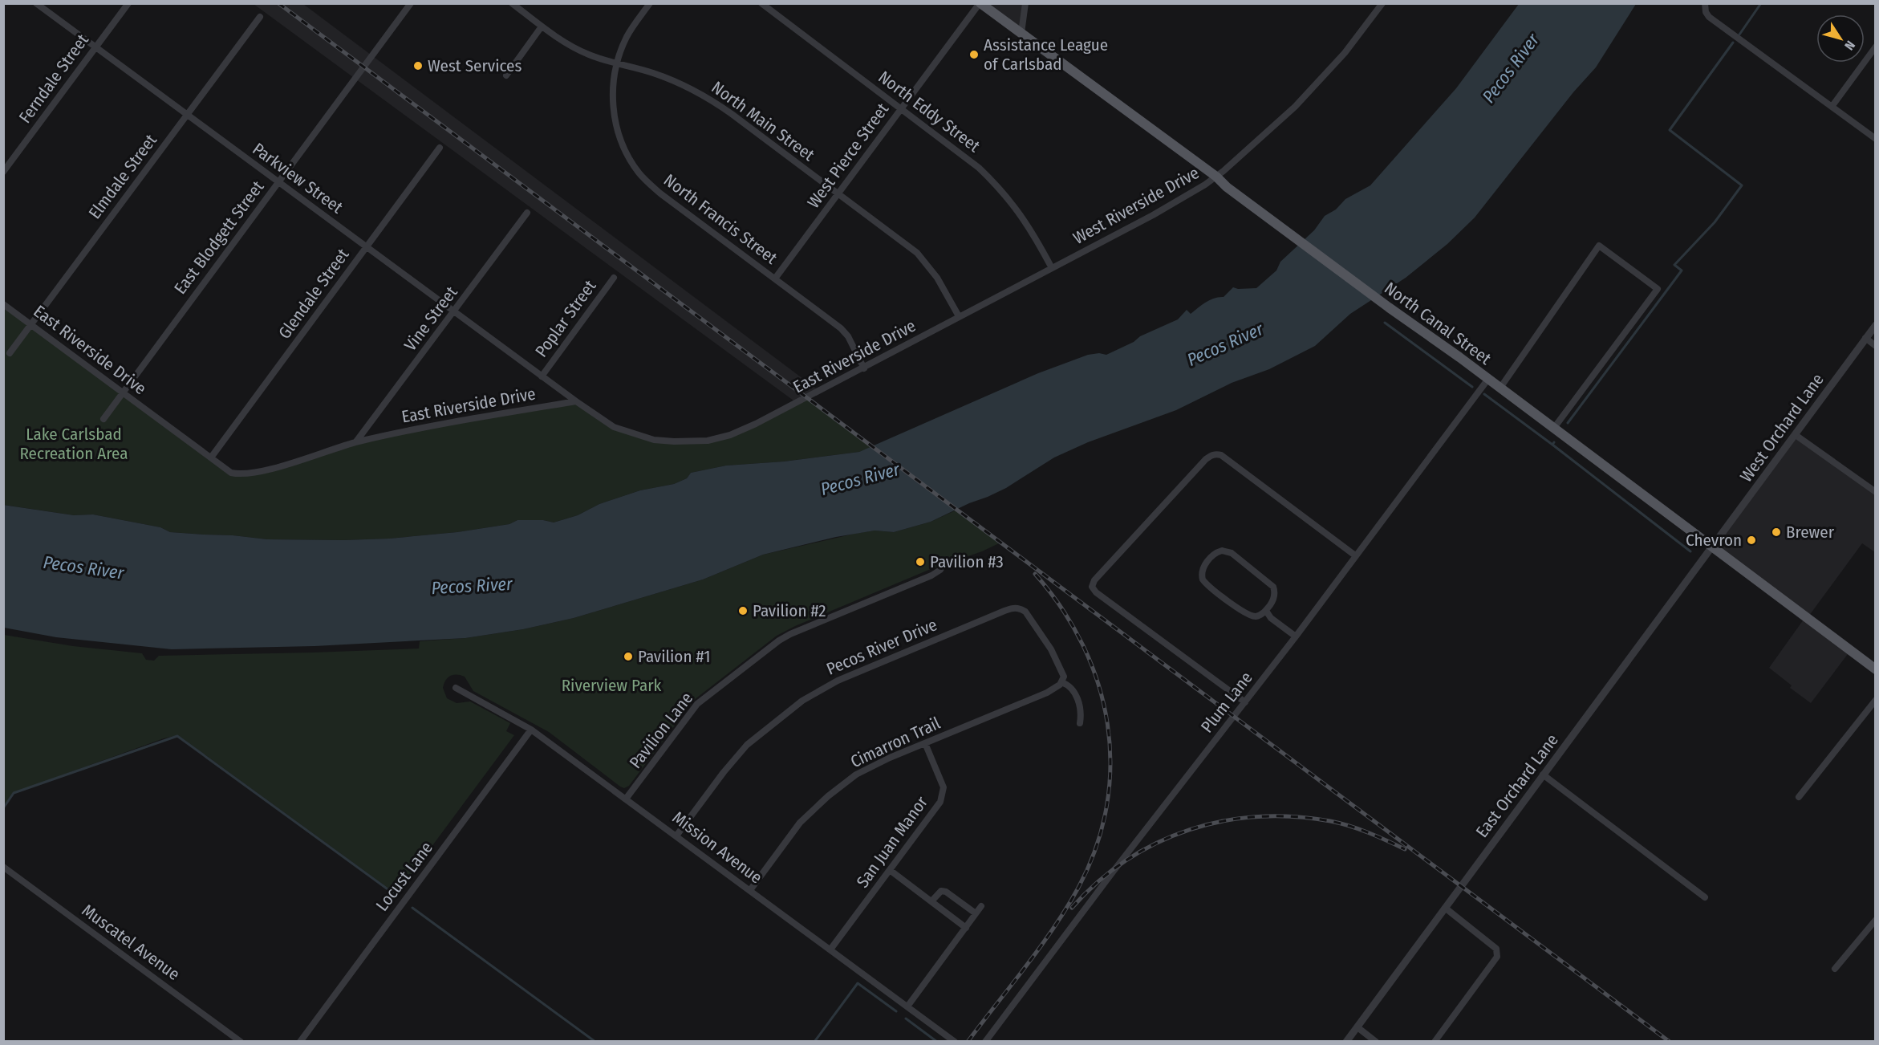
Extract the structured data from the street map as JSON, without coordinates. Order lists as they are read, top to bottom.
{
  "streets": {
    "main road": ["North Canal Street"],
    "street": [
      "Ferndale Street",
      "North Eddy Street",
      "North Main Street",
      "West Pierce Street",
      "Elmdale Street",
      "Parkview Street",
      "West Riverside Drive",
      "North Francis Street",
      "East Blodgett Street",
      "Glendale Street",
      "Vine Street",
      "Poplar Street",
      "East Riverside Drive",
      "West Orchard Lane",
      "Pecos River Drive",
      "Plum Lane",
      "Pavilion Lane",
      "Cimarron Trail",
      "East Orchard Lane",
      "San Juan Manor",
      "Mission Avenue",
      "Locust Lane",
      "Muscatel Avenue"
    ]
  },
  "crossings": [
    ["Ferndale Street", "Parkview Street"],
    ["North Eddy Street", "West Pierce Street"],
    ["North Eddy Street", "West Riverside Drive"],
    ["North Main Street", "West Pierce Street"],
    ["North Main Street", "West Riverside Drive"],
    ["North Main Street", "North Francis Street"],
    ["North Main Street", "East Riverside Drive"],
    ["West Pierce Street", "North Francis Street"],
    ["West Pierce Street", "North Canal Street"],
    ["Elmdale Street", "Parkview Street"],
    ["Elmdale Street", "East Riverside Drive"],
    ["Parkview Street", "East Blodgett Street"],
    ["Parkview Street", "Glendale Street"],
    ["Parkview Street", "Vine Street"],
    ["Parkview Street", "Poplar Street"],
    ["Parkview Street", "East Riverside Drive"],
    ["West Riverside Drive", "North Canal Street"],
    ["West Riverside Drive", "East Riverside Drive"],
    ["North Francis Street", "East Riverside Drive"],
    ["East Blodgett Street", "East Riverside Drive"],
    ["Glendale Street", "East Riverside Drive"],
    ["Vine Street", "East Riverside Drive"],
    ["North Canal Street", "West Orchard Lane"],
    ["North Canal Street", "Plum Lane"],
    ["North Canal Street", "East Orchard Lane"],
    ["West Orchard Lane", "East Orchard Lane"],
    ["Pecos River Drive", "Cimarron Trail"],
    ["Pecos River Drive", "Mission Avenue"],
    ["Pavilion Lane", "Mission Avenue"],
    ["Cimarron Trail", "San Juan Manor"],
    ["Cimarron Trail", "Mission Avenue"],
    ["San Juan Manor", "Mission Avenue"],
    ["Mission Avenue", "Locust Lane"]
  ],
  "water": ["Pecos River"],
  "parks": ["Lake Carlsbad Recreation Area", "Riverview Park"],
  "places": [
    "Assistance League of Carlsbad",
    "West Services",
    "Brewer",
    "Chevron",
    "Pavilion #3",
    "Pavilion #2",
    "Pavilion #1"
  ],
  "north": "bottom right"
}
